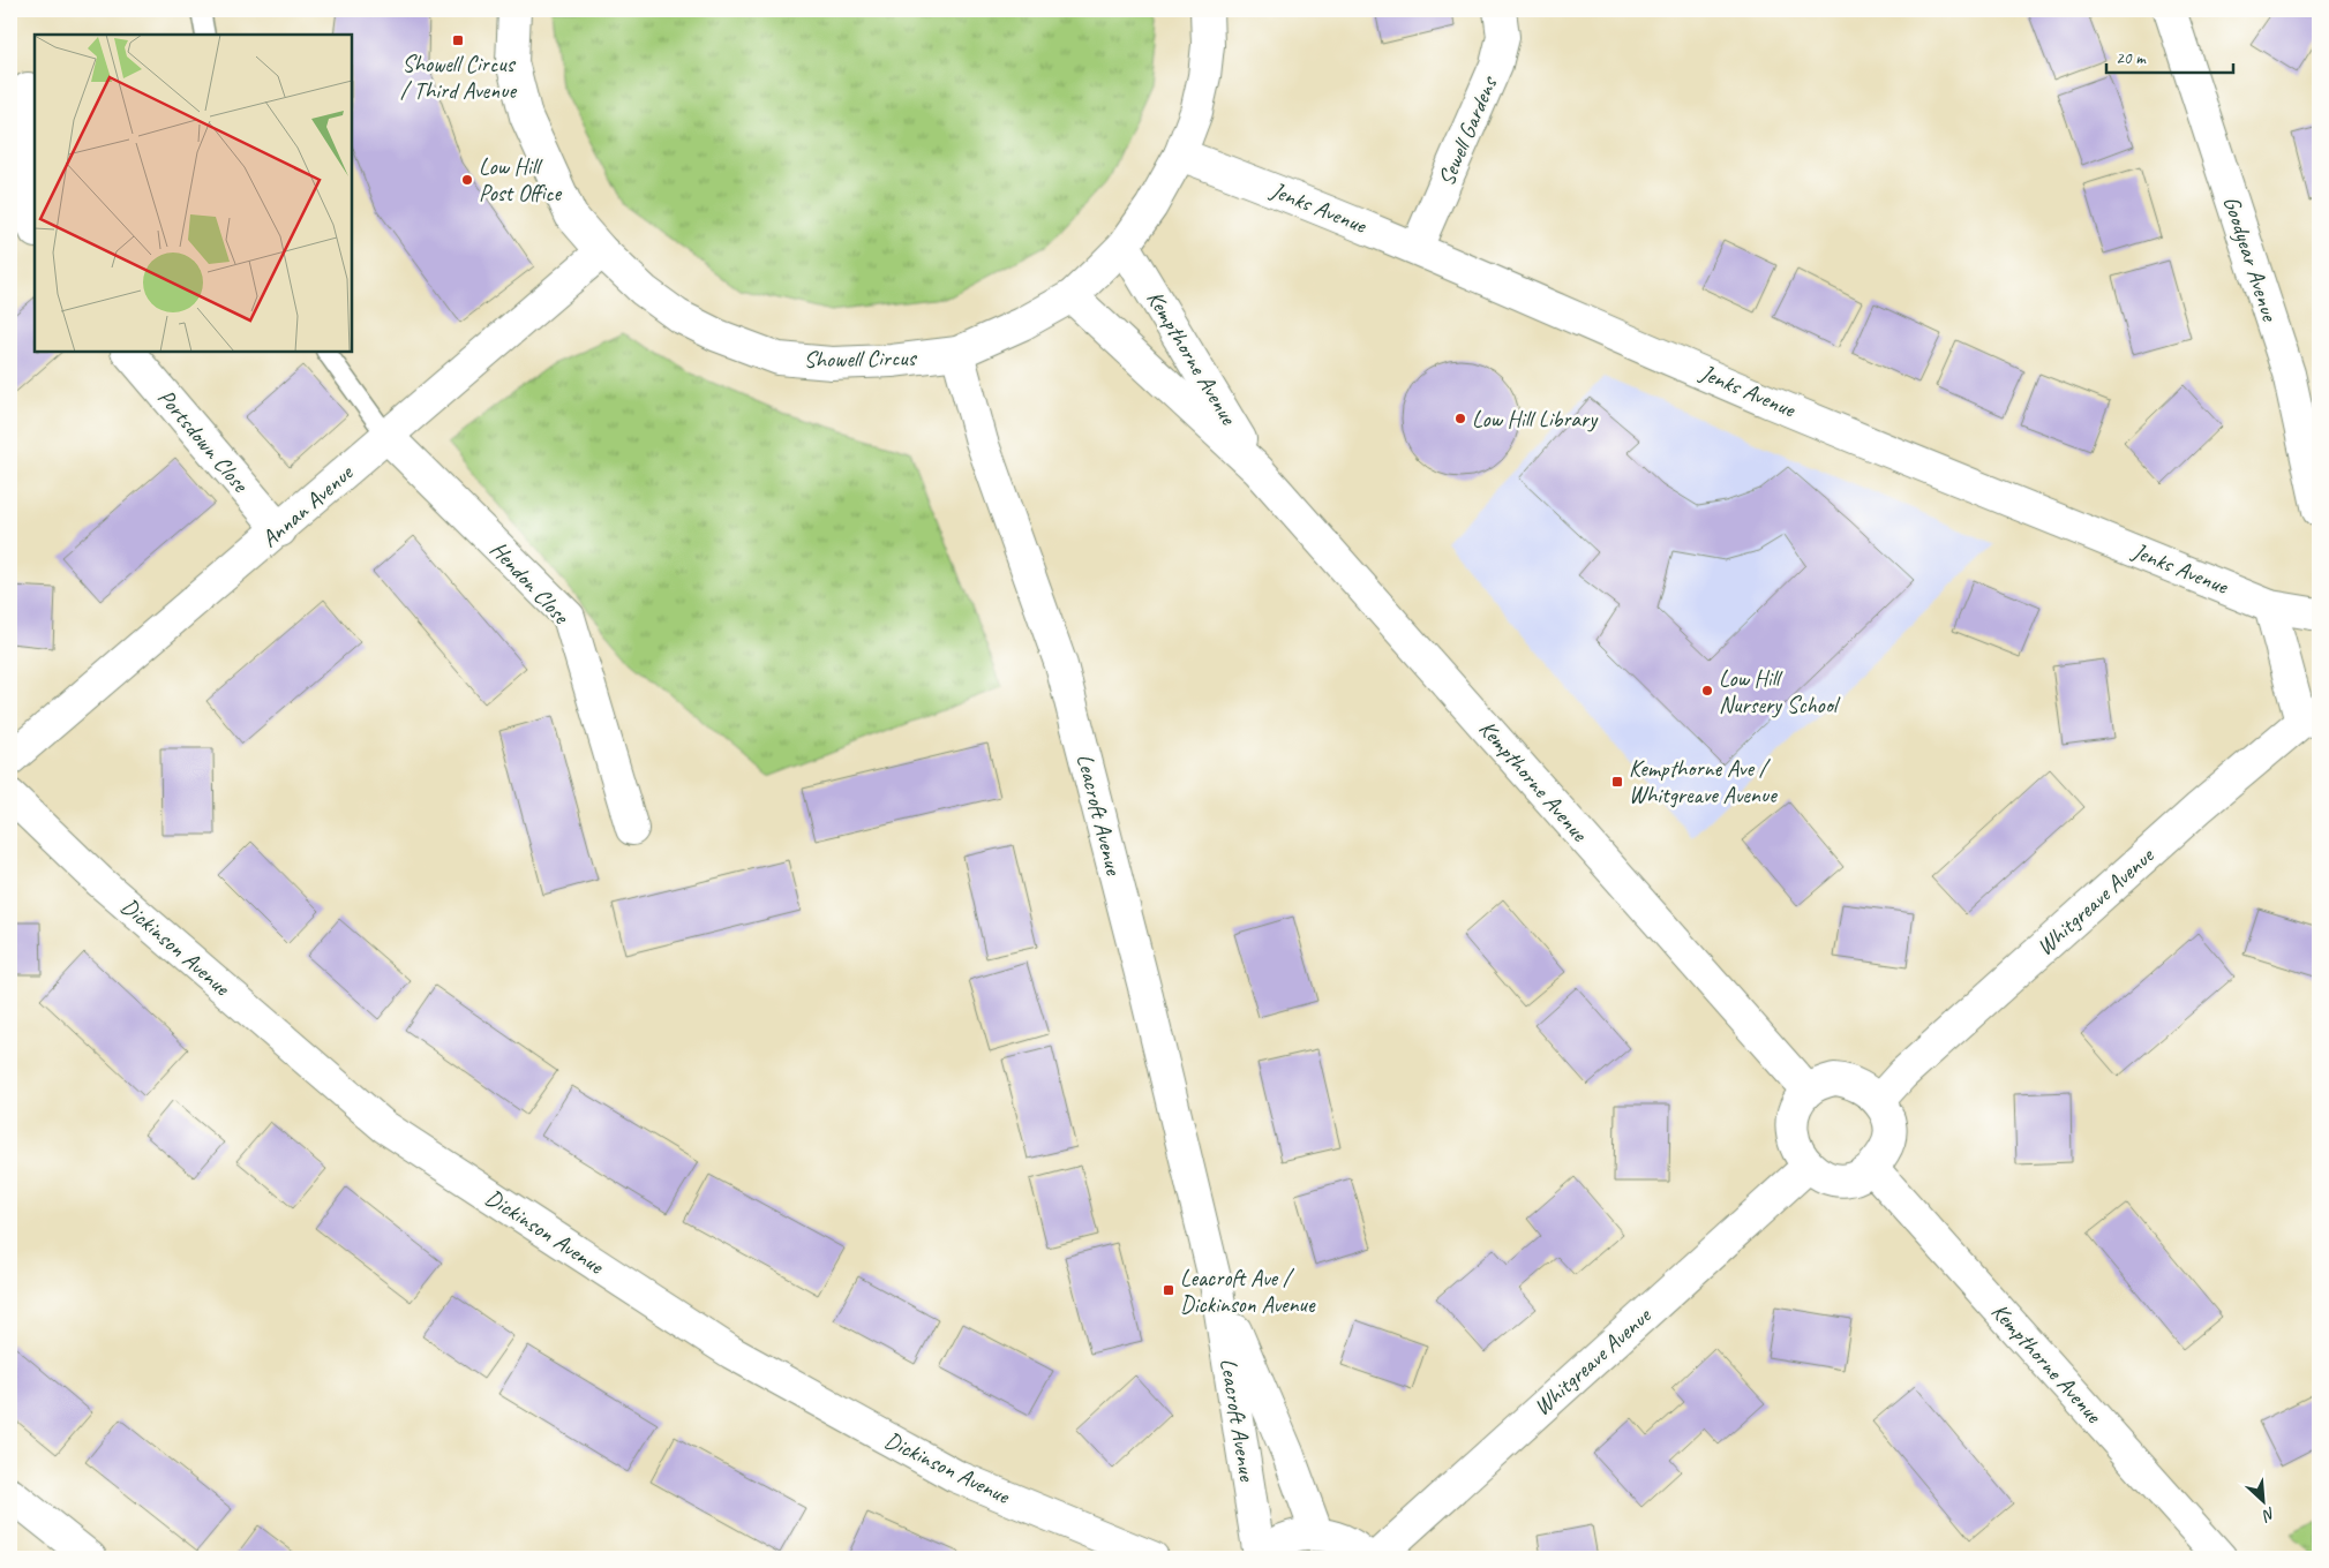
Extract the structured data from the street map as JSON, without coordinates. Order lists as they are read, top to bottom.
{
  "streets": {
    "street": [
      "Sewell Gardens",
      "Jenks Avenue",
      "Goodyear Avenue",
      "Kempthorne Avenue",
      "Showell Circus",
      "Portsdown Close",
      "Annan Avenue",
      "Hendon Close",
      "Leacroft Avenue",
      "Whitgreave Avenue",
      "Dickinson Avenue"
    ]
  },
  "crossings": [
    ["Sewell Gardens", "Jenks Avenue"],
    ["Jenks Avenue", "Showell Circus"],
    ["Kempthorne Avenue", "Showell Circus"],
    ["Kempthorne Avenue", "Whitgreave Avenue"],
    ["Showell Circus", "Annan Avenue"],
    ["Showell Circus", "Leacroft Avenue"],
    ["Portsdown Close", "Annan Avenue"],
    ["Annan Avenue", "Hendon Close"]
  ],
  "places": {
    "transit": ["Showell Circus / Third Avenue", "Kempthorne Ave / Whitgreave Avenue", "Leacroft Ave / Dickinson Avenue"],
    "other": ["Low Hill Post Office", "Low Hill Library", "Low Hill Nursery School"]
  },
  "scale_bar": "20 m",
  "north": "bottom right"
}
